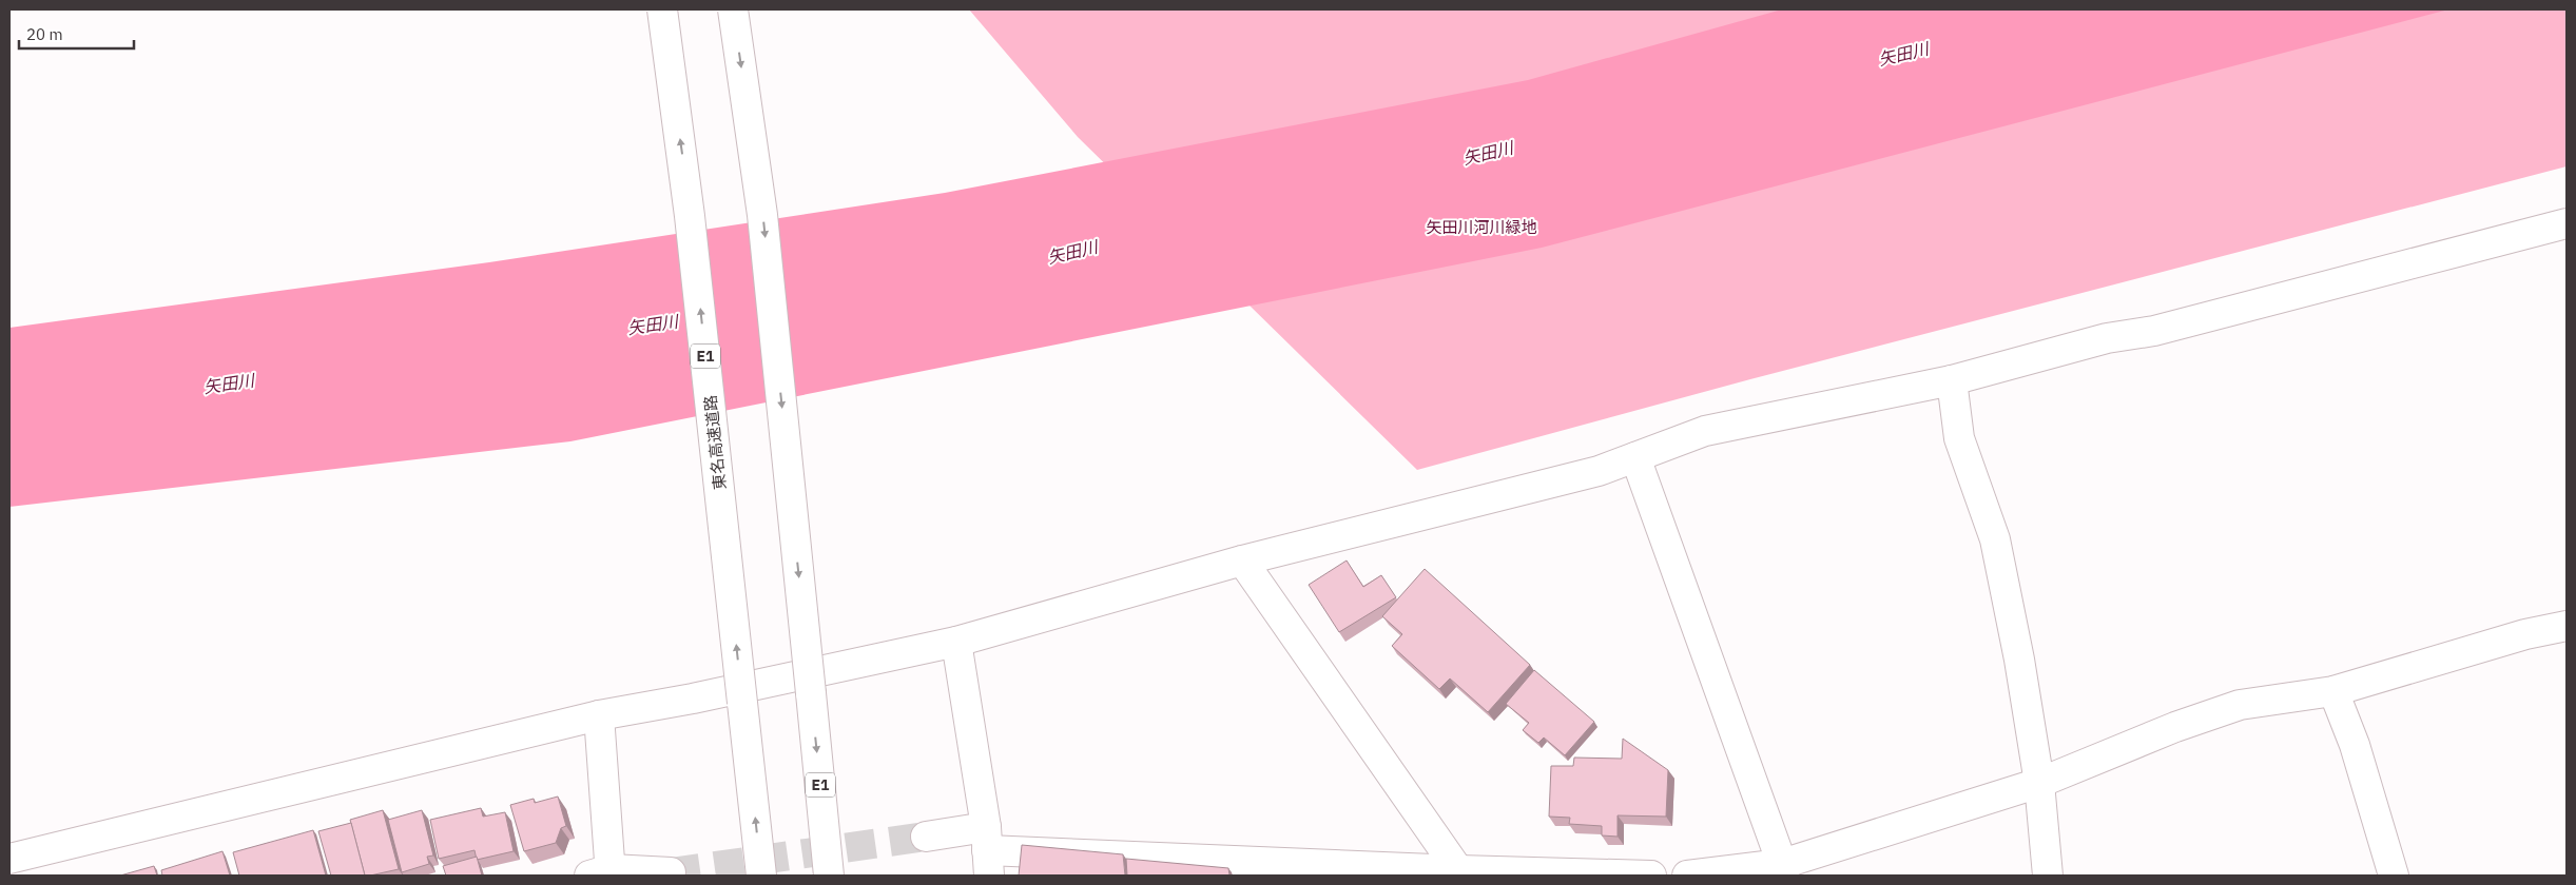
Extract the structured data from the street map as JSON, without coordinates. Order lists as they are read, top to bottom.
{
  "streets": {
    "main road": ["E1", "東名高速道路"]
  },
  "water": ["矢田川"],
  "parks": ["矢田川河川緑地"],
  "scale_bar": "20 m"
}
